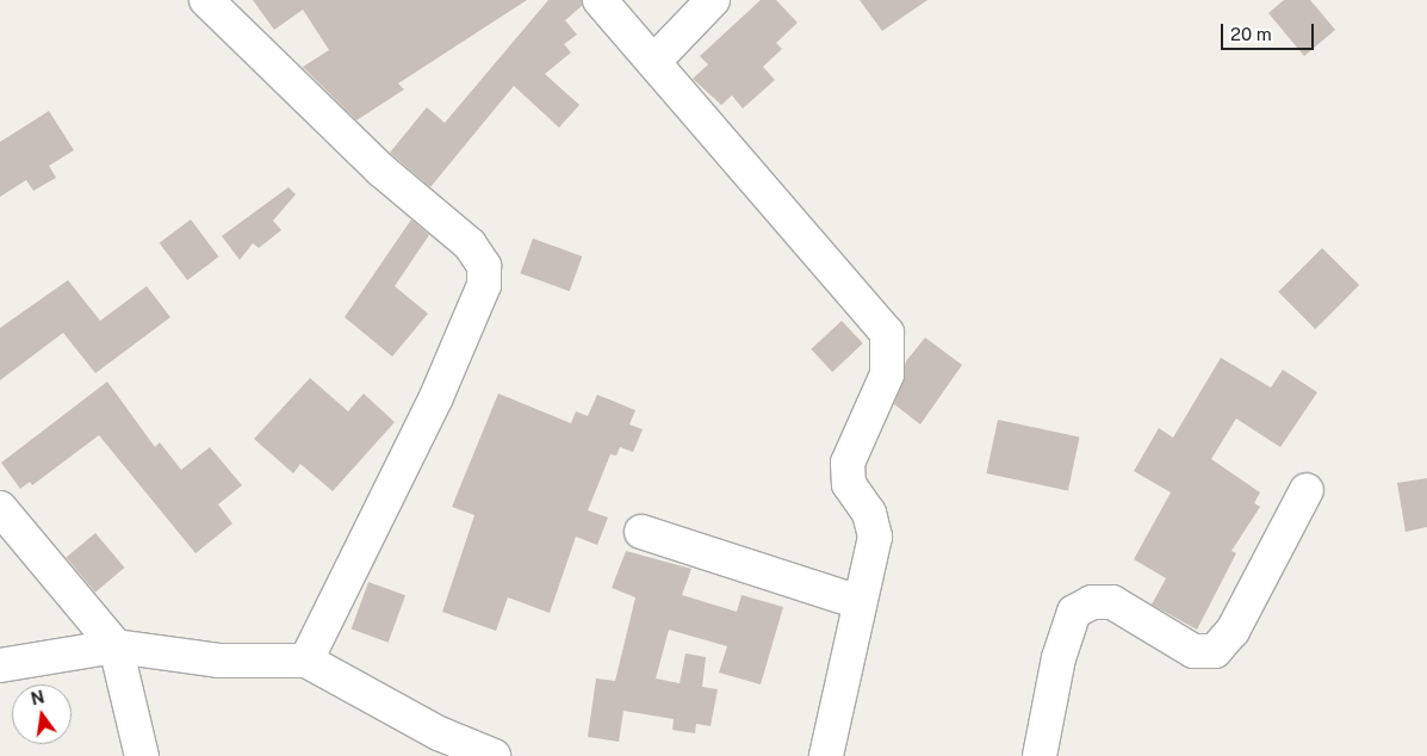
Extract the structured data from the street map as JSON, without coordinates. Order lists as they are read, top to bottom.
{
  "scale_bar": "20 m",
  "north": "top"
}
